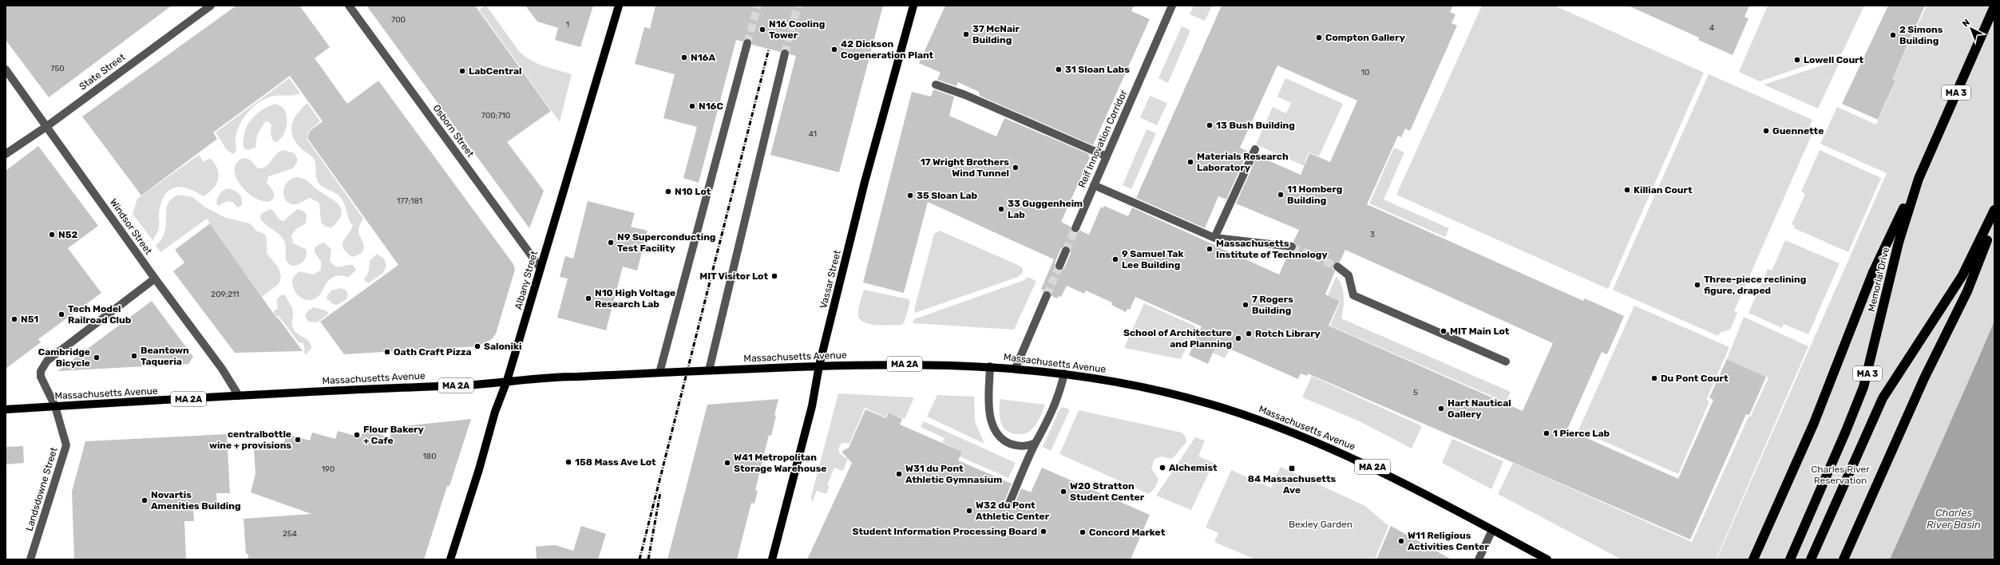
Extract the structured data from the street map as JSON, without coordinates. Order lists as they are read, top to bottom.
{
  "streets": {
    "highway": ["MA 3", "Memorial Drive"],
    "main road": [
      "Vassar Street",
      "Albany Street",
      "Massachusetts Avenue",
      "MA 2A"
    ],
    "street": [
      "State Street",
      "Osborn Street",
      "Reif Innovation Corridor",
      "Windsor Street",
      "Landsdowne Street"
    ]
  },
  "crossings": [
    ["State Street", "Windsor Street"],
    ["Osborn Street", "Albany Street"],
    ["Windsor Street", "Massachusetts Avenue"],
    ["Windsor Street", "Landsdowne Street"],
    ["Vassar Street", "Massachusetts Avenue"],
    ["Albany Street", "Massachusetts Avenue"],
    ["Massachusetts Avenue", "Landsdowne Street"]
  ],
  "water": ["Charles River Basin"],
  "parks": ["Charles River Reservation", "Bexley Garden"],
  "places": {
    "other": [
      "N16 Cooling Tower",
      "37 McNair Building",
      "2 Simons Building",
      "Compton Gallery",
      "42 Dickson Cogeneration Plant",
      "N16A",
      "Lowell Court",
      "31 Sloan Labs",
      "LabCentral",
      "N16C",
      "13 Bush Building",
      "Guennette",
      "Materials Research Laboratory",
      "17 Wright Brothers Wind Tunnel",
      "Killian Court",
      "N10 Lot",
      "11 Homberg Building",
      "35 Sloan Lab",
      "33 Guggenheim Lab",
      "N52",
      "N9 Superconducting Test Facility",
      "Massachusetts Institute of Technology",
      "9 Samuel Tak Lee Building",
      "MIT Visitor Lot",
      "Three-piece reclining figure, draped",
      "N10 High Voltage Research Lab",
      "7 Rogers Building",
      "Tech Model Railroad Club",
      "N51",
      "MIT Main Lot",
      "Rotch Library",
      "School of Architecture and Planning",
      "Saloniki",
      "Oath Craft Pizza",
      "Beantown Taqueria",
      "Cambridge Bicycle",
      "Du Pont Court",
      "Hart Nautical Gallery",
      "1 Pierce Lab",
      "Flour Bakery + Cafe",
      "centralbottle wine + provisions",
      "158 Mass Ave Lot",
      "W41 Metropolitan Storage Warehouse",
      "Alchemist",
      "W31 du Pont Athletic Gymnasium",
      "W20 Stratton Student Center",
      "Novartis Amenities Building",
      "W32 du Pont Athletic Center",
      "Student Information Processing Board",
      "Concord Market",
      "W11 Religious Activities Center"
    ],
    "transit": ["84 Massachusetts Ave"]
  },
  "house_numbers": [
    "700",
    "1",
    "4",
    "750",
    "10",
    "700;710",
    "41",
    "177;181",
    "3",
    "209;211",
    "5",
    "180",
    "190",
    "254"
  ],
  "north": "top left"
}
